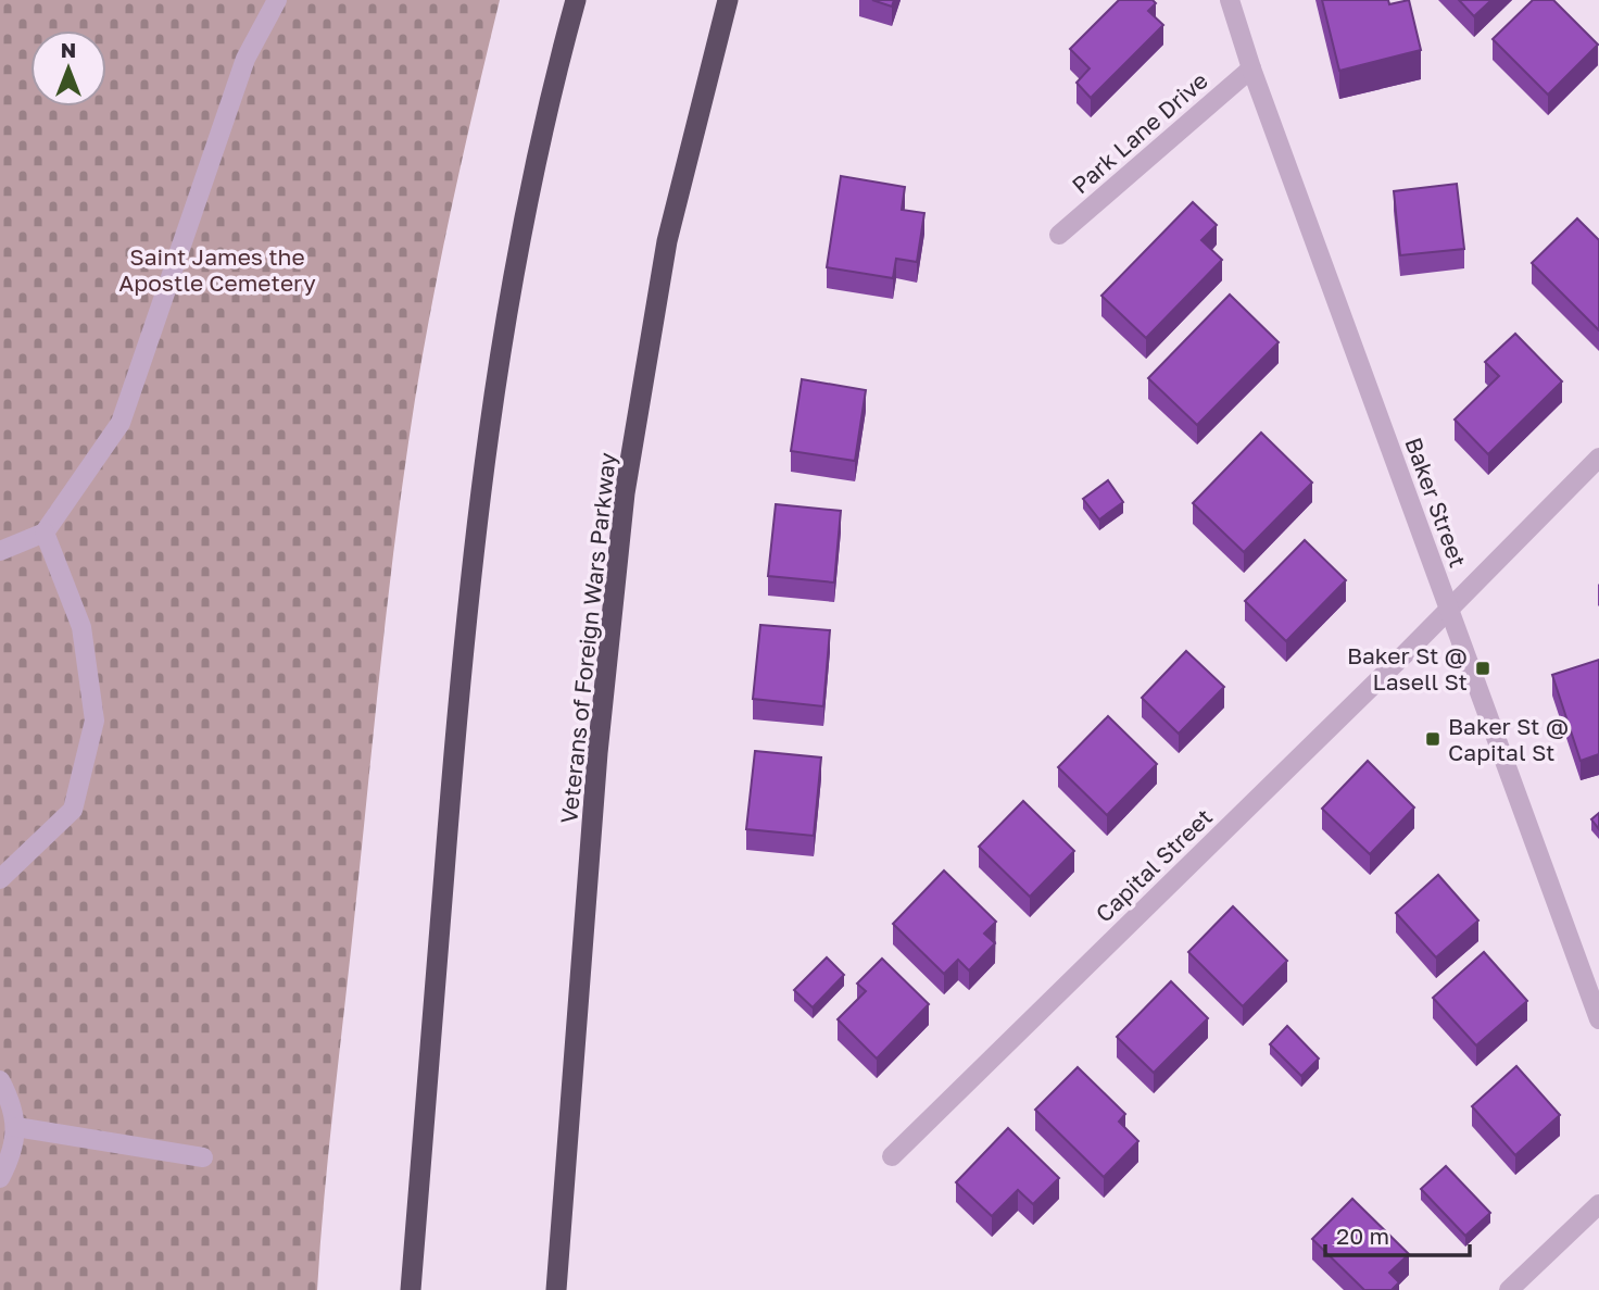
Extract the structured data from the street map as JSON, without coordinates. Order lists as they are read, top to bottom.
{
  "streets": {
    "highway": ["Veterans of Foreign Wars Parkway"],
    "street": ["Park Lane Drive", "Baker Street", "Capital Street"]
  },
  "crossings": [
    ["Park Lane Drive", "Baker Street"],
    ["Baker Street", "Capital Street"]
  ],
  "parks": ["Saint James the Apostle Cemetery"],
  "places": {
    "transit": ["Baker St @ Lasell St", "Baker St @ Capital St"]
  },
  "scale_bar": "20 m",
  "north": "top"
}
